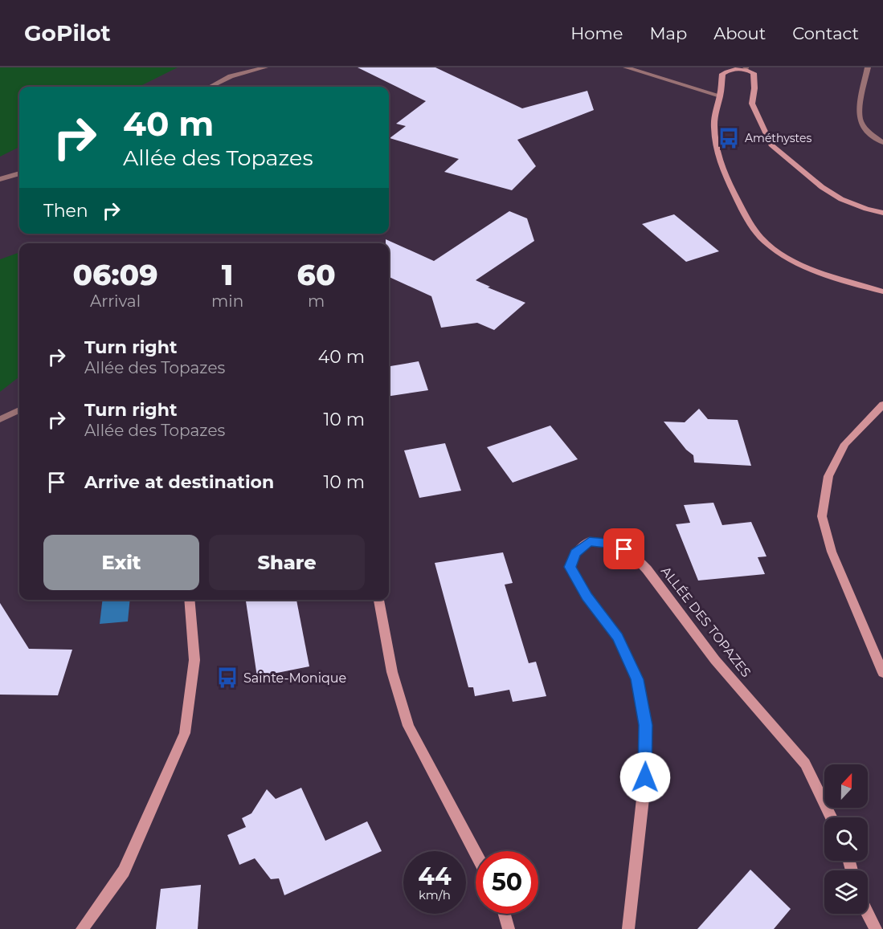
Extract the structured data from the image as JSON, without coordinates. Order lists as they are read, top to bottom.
{
  "streets": {
    "main road": ["ALLÉE DES TOPAZES"]
  },
  "places": {
    "bus stop": ["Améthystes", "Sainte-Monique"]
  },
  "north": "top",
  "page": {
    "header": "GoPilot",
    "nav": [
      "Home",
      "Map",
      "About",
      "Contact"
    ],
    "turn": ["40 m", "Allée des Topazes"],
    "then": "Then",
    "eta": [
      "06:09",
      "Arrival",
      "1",
      "min",
      "60",
      "m"
    ],
    "list": [
      {
        "name": "Turn right",
        "note": "Allée des Topazes",
        "value": "40 m"
      },
      {
        "name": "Turn right",
        "note": "Allée des Topazes",
        "value": "10 m"
      },
      {
        "name": "Arrive at destination",
        "value": "10 m"
      }
    ],
    "buttons": ["Exit", "Share"],
    "speed": "44 km/h",
    "limit": "50"
  }
}
